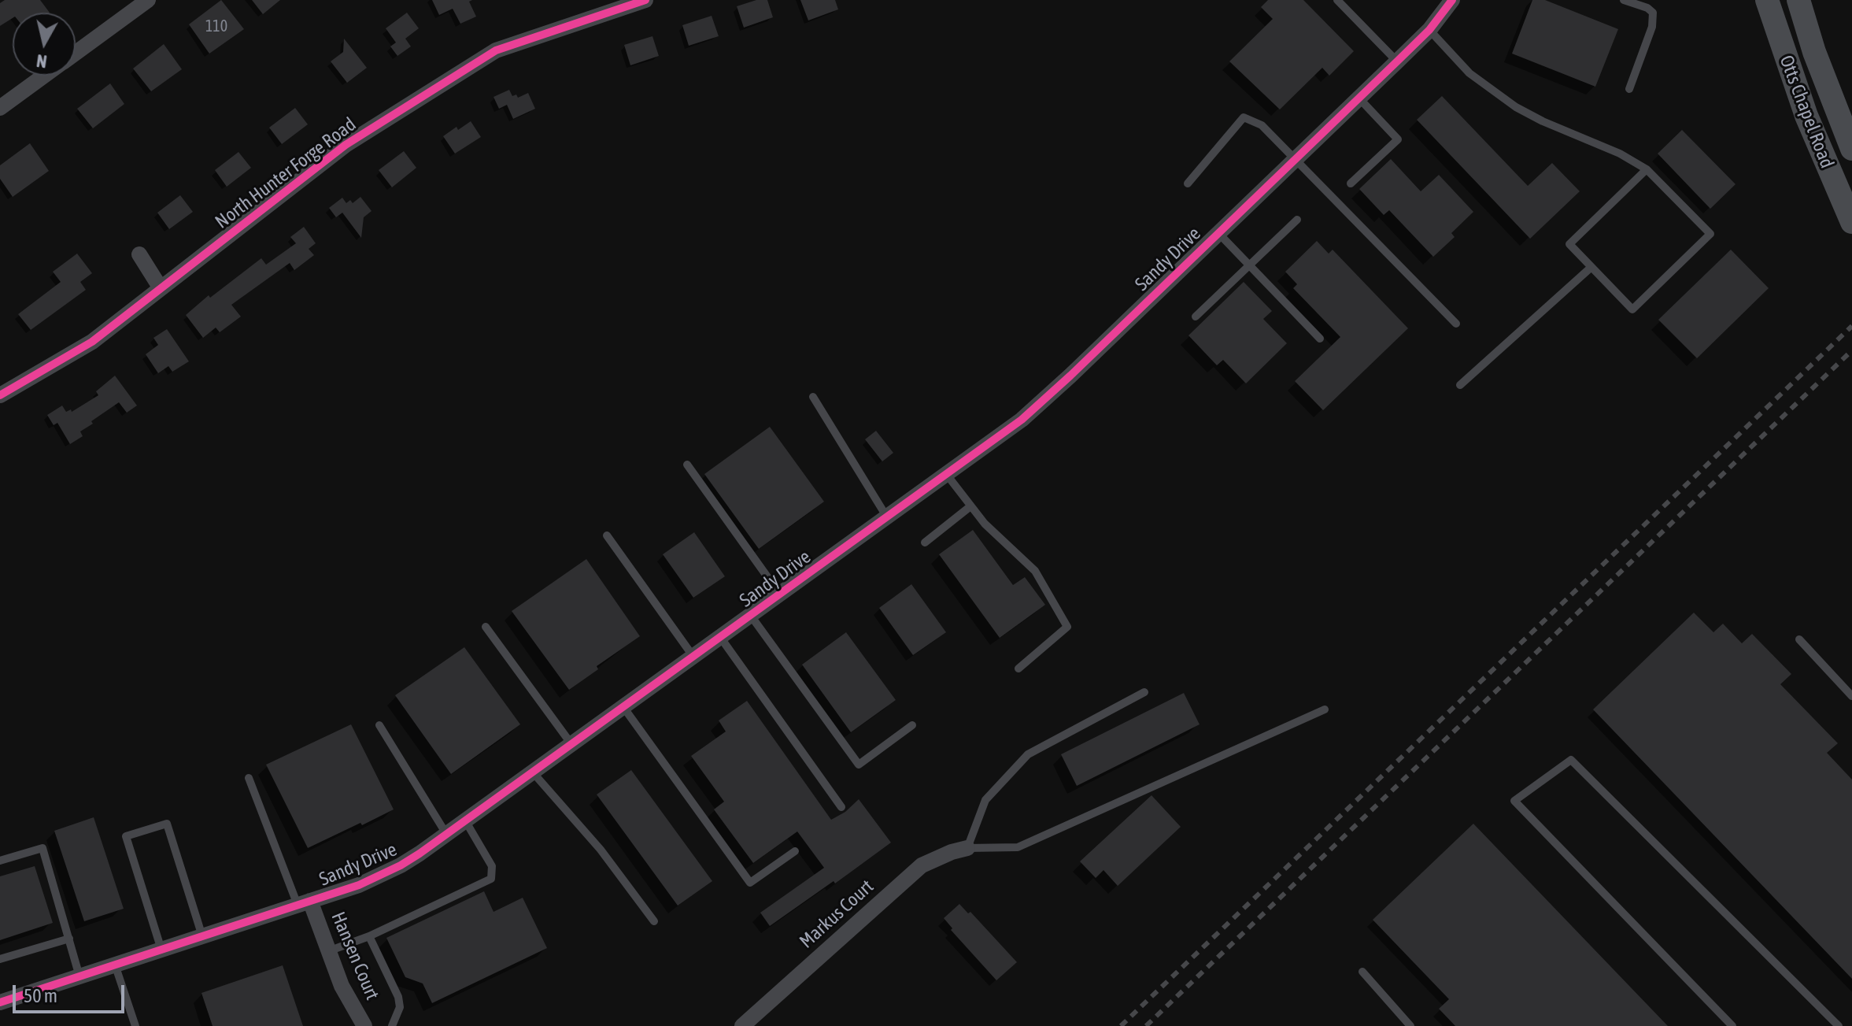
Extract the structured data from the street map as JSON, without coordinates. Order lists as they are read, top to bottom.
{
  "streets": {
    "main road": ["Otts Chapel Road"],
    "street": [
      "North Hunter Forge Road",
      "Sandy Drive",
      "Markus Court",
      "Hansen Court"
    ]
  },
  "crossings": [
    ["Sandy Drive", "Hansen Court"]
  ],
  "house_numbers": ["110"],
  "scale_bar": "50 m",
  "north": "bottom"
}
